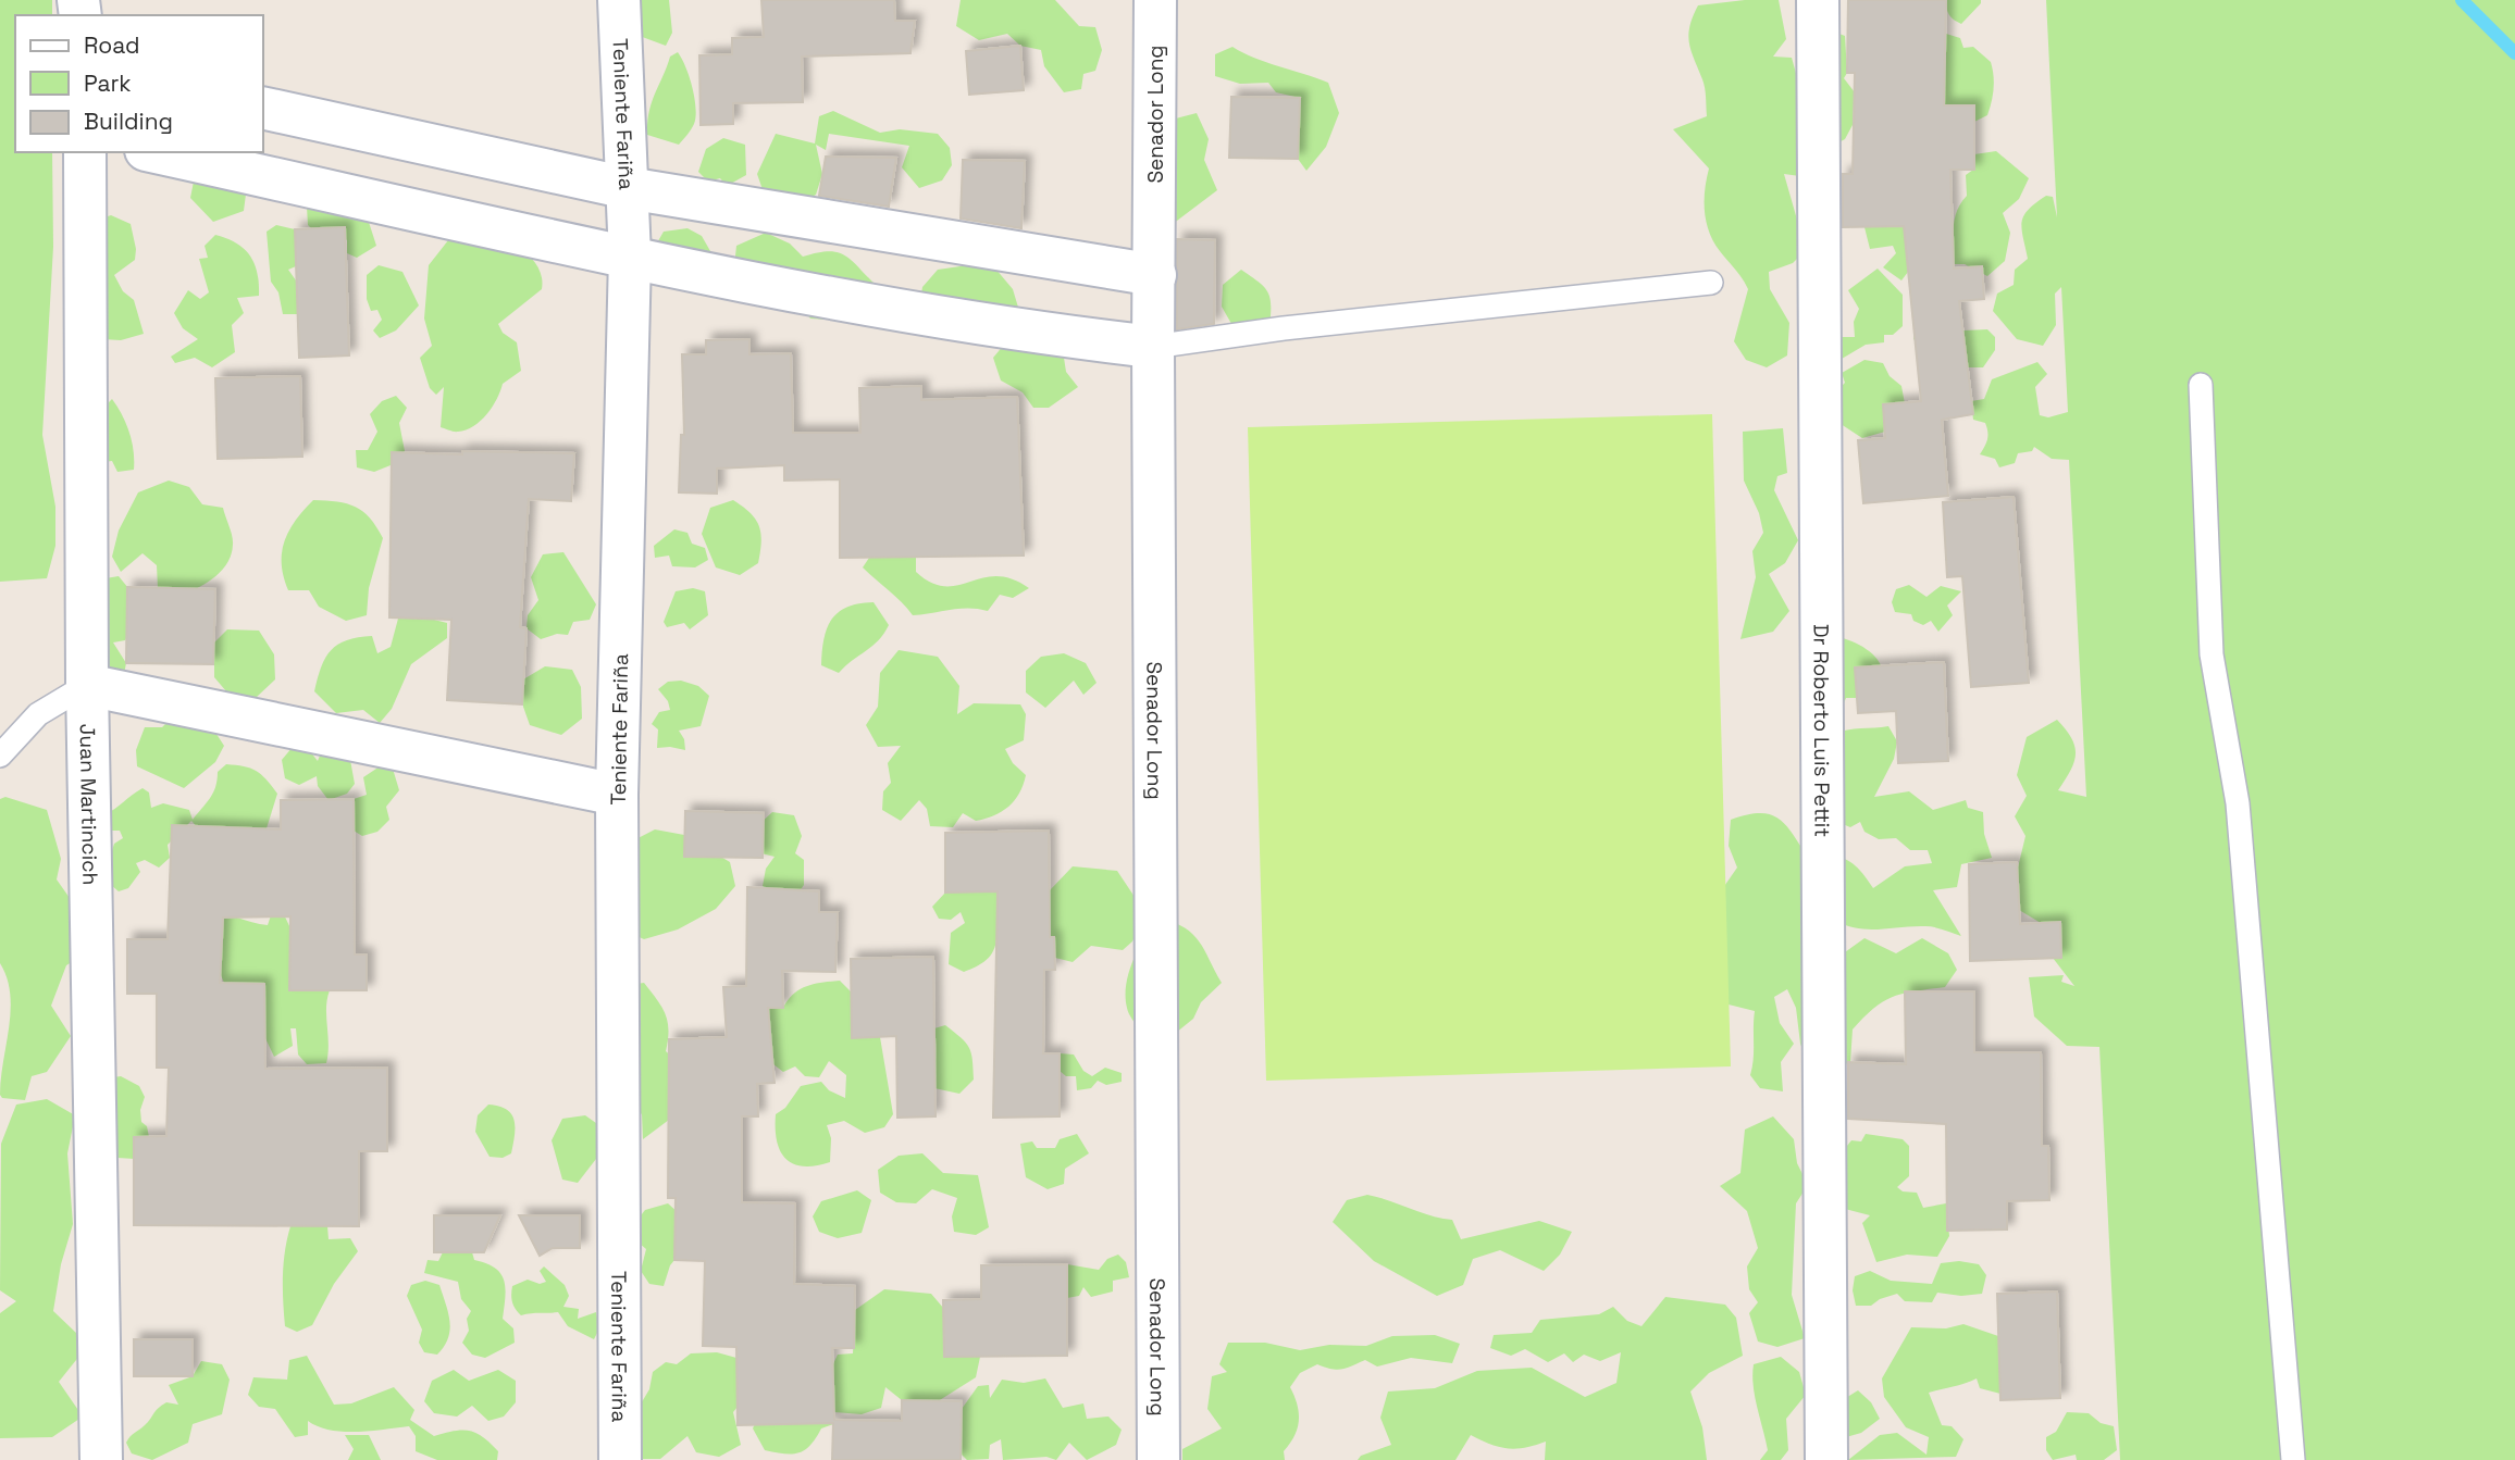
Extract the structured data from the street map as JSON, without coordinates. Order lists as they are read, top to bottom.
{
  "streets": {
    "street": [
      "Teniente Fariña",
      "Senador Long",
      "Dr Roberto Luis Pettit",
      "Juan Martincich"
    ]
  },
  "legend": ["Road", "Park", "Building"]
}
